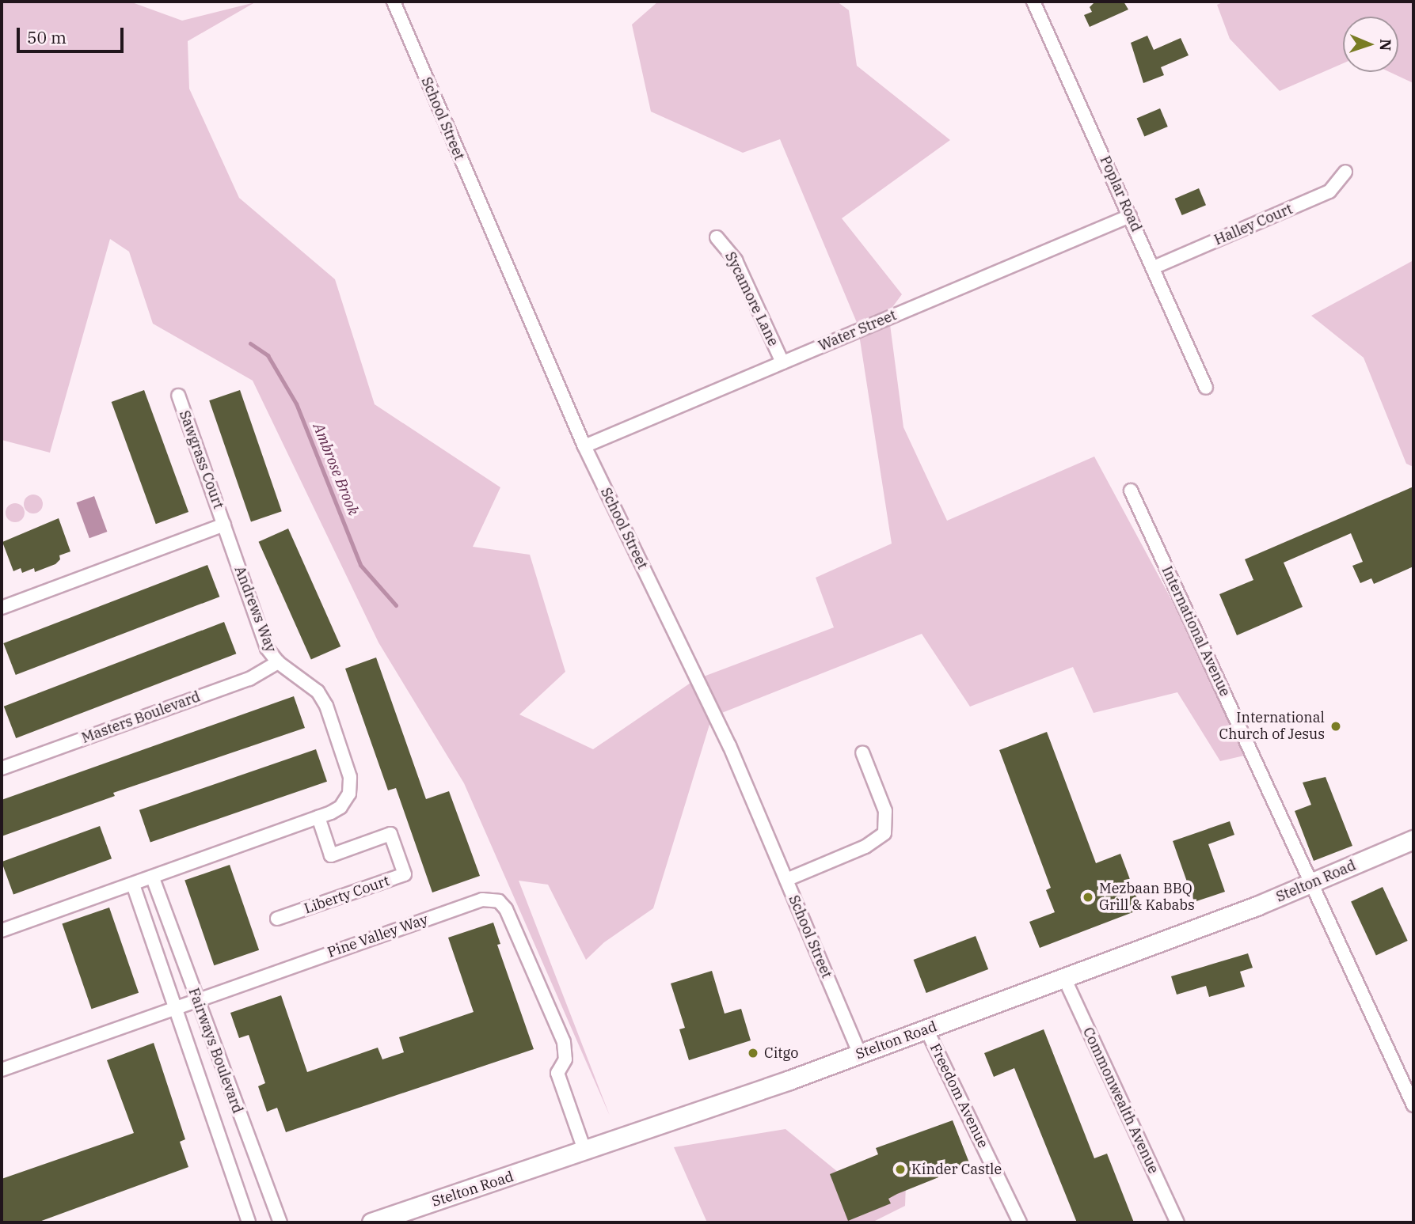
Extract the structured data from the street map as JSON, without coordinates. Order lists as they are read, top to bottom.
{
  "streets": {
    "main road": ["Stelton Road"],
    "street": [
      "School Street",
      "Poplar Road",
      "Halley Court",
      "Sycamore Lane",
      "Water Street",
      "Sawgrass Court",
      "Andrews Way",
      "International Avenue",
      "Masters Boulevard",
      "Liberty Court",
      "Pine Valley Way",
      "Fairways Boulevard",
      "Freedom Avenue",
      "Commonwealth Avenue"
    ]
  },
  "crossings": [
    ["School Street", "Water Street"],
    ["School Street", "Stelton Road"],
    ["Poplar Road", "Halley Court"],
    ["Poplar Road", "Water Street"],
    ["Sycamore Lane", "Water Street"],
    ["Sawgrass Court", "Andrews Way"],
    ["Andrews Way", "Masters Boulevard"],
    ["Andrews Way", "Liberty Court"],
    ["Andrews Way", "Fairways Boulevard"],
    ["International Avenue", "Stelton Road"],
    ["Stelton Road", "Pine Valley Way"],
    ["Stelton Road", "Freedom Avenue"],
    ["Stelton Road", "Commonwealth Avenue"],
    ["Pine Valley Way", "Fairways Boulevard"]
  ],
  "water": ["Ambrose Brook"],
  "places": [
    "International Church of Jesus",
    "Mezbaan BBQ Grill & Kababs",
    "Citgo",
    "Kinder Castle"
  ],
  "scale_bar": "50 m",
  "north": "right"
}
